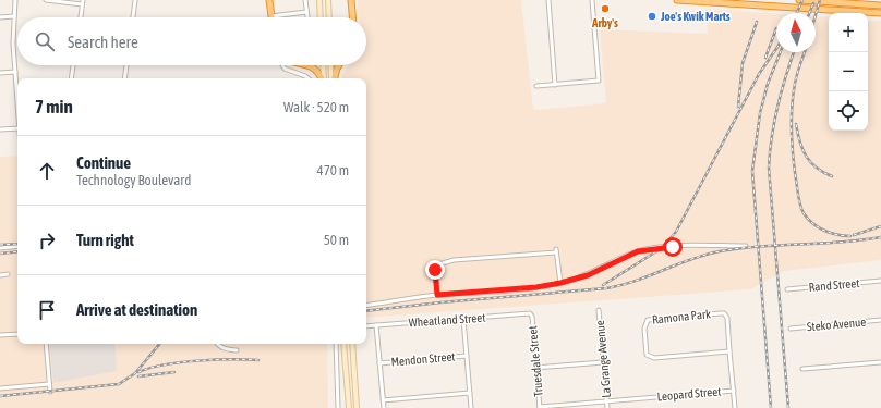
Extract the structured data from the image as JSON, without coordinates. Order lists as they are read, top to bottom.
{
  "streets": {
    "street": [
      "Rand Street",
      "Ramona Park",
      "Wheatland Street",
      "Steko Avenue",
      "Mendon Street",
      "La Grange Avenue",
      "Truesdale Street",
      "Leopard Street"
    ]
  },
  "crossings": [
    ["Wheatland Street", "Truesdale Street"],
    ["La Grange Avenue", "Leopard Street"],
    ["Truesdale Street", "Leopard Street"]
  ],
  "places": ["Arby's", "Joe's Kwik Marts"],
  "north": "top",
  "page": {
    "map_buttons": ["+", "−"],
    "search": "Search here",
    "heading": ["7 min", "Walk · 520 m"],
    "list": [
      ["Continue", "Technology Boulevard", "470 m"],
      ["Turn right", "50 m"],
      "Arrive at destination"
    ]
  }
}
